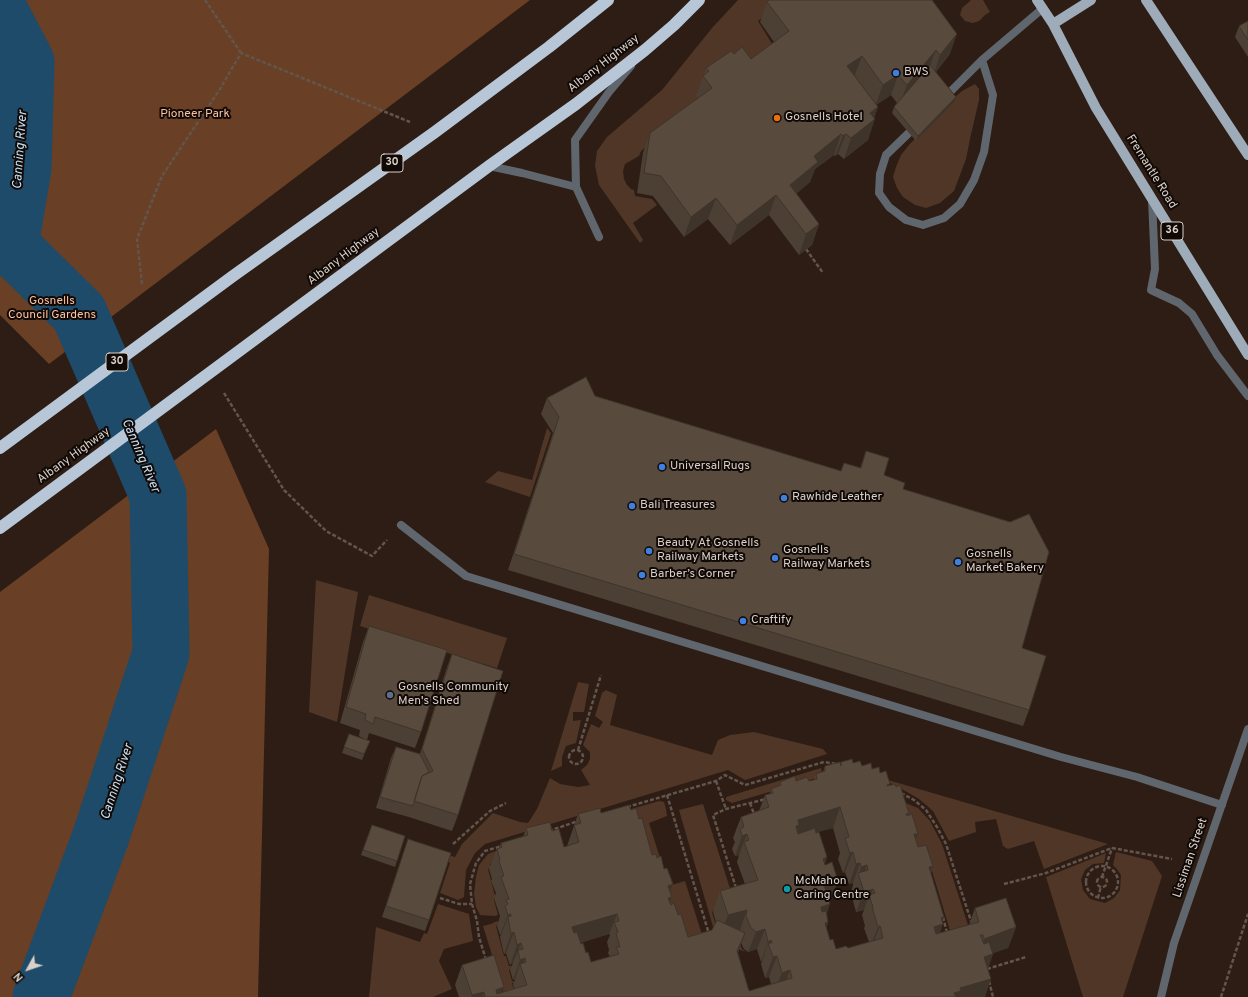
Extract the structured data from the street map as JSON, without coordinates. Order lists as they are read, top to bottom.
{
  "streets": {
    "highway": ["Albany Highway", "30"],
    "main road": ["Fremantle Road", "36"],
    "street": ["Lissiman Street"]
  },
  "water": ["Canning River"],
  "parks": ["Pioneer Park", "Gosnells Council Gardens"],
  "places": [
    "BWS",
    "Gosnells Hotel",
    "Universal Rugs",
    "Rawhide Leather",
    "Bali Treasures",
    "Beauty At Gosnells Railway Markets",
    "Gosnells Railway Markets",
    "Gosnells Market Bakery",
    "Barber’s Corner",
    "Craftify",
    "Gosnells Community Men's Shed",
    "McMahon Caring Centre"
  ],
  "north": "bottom left"
}
